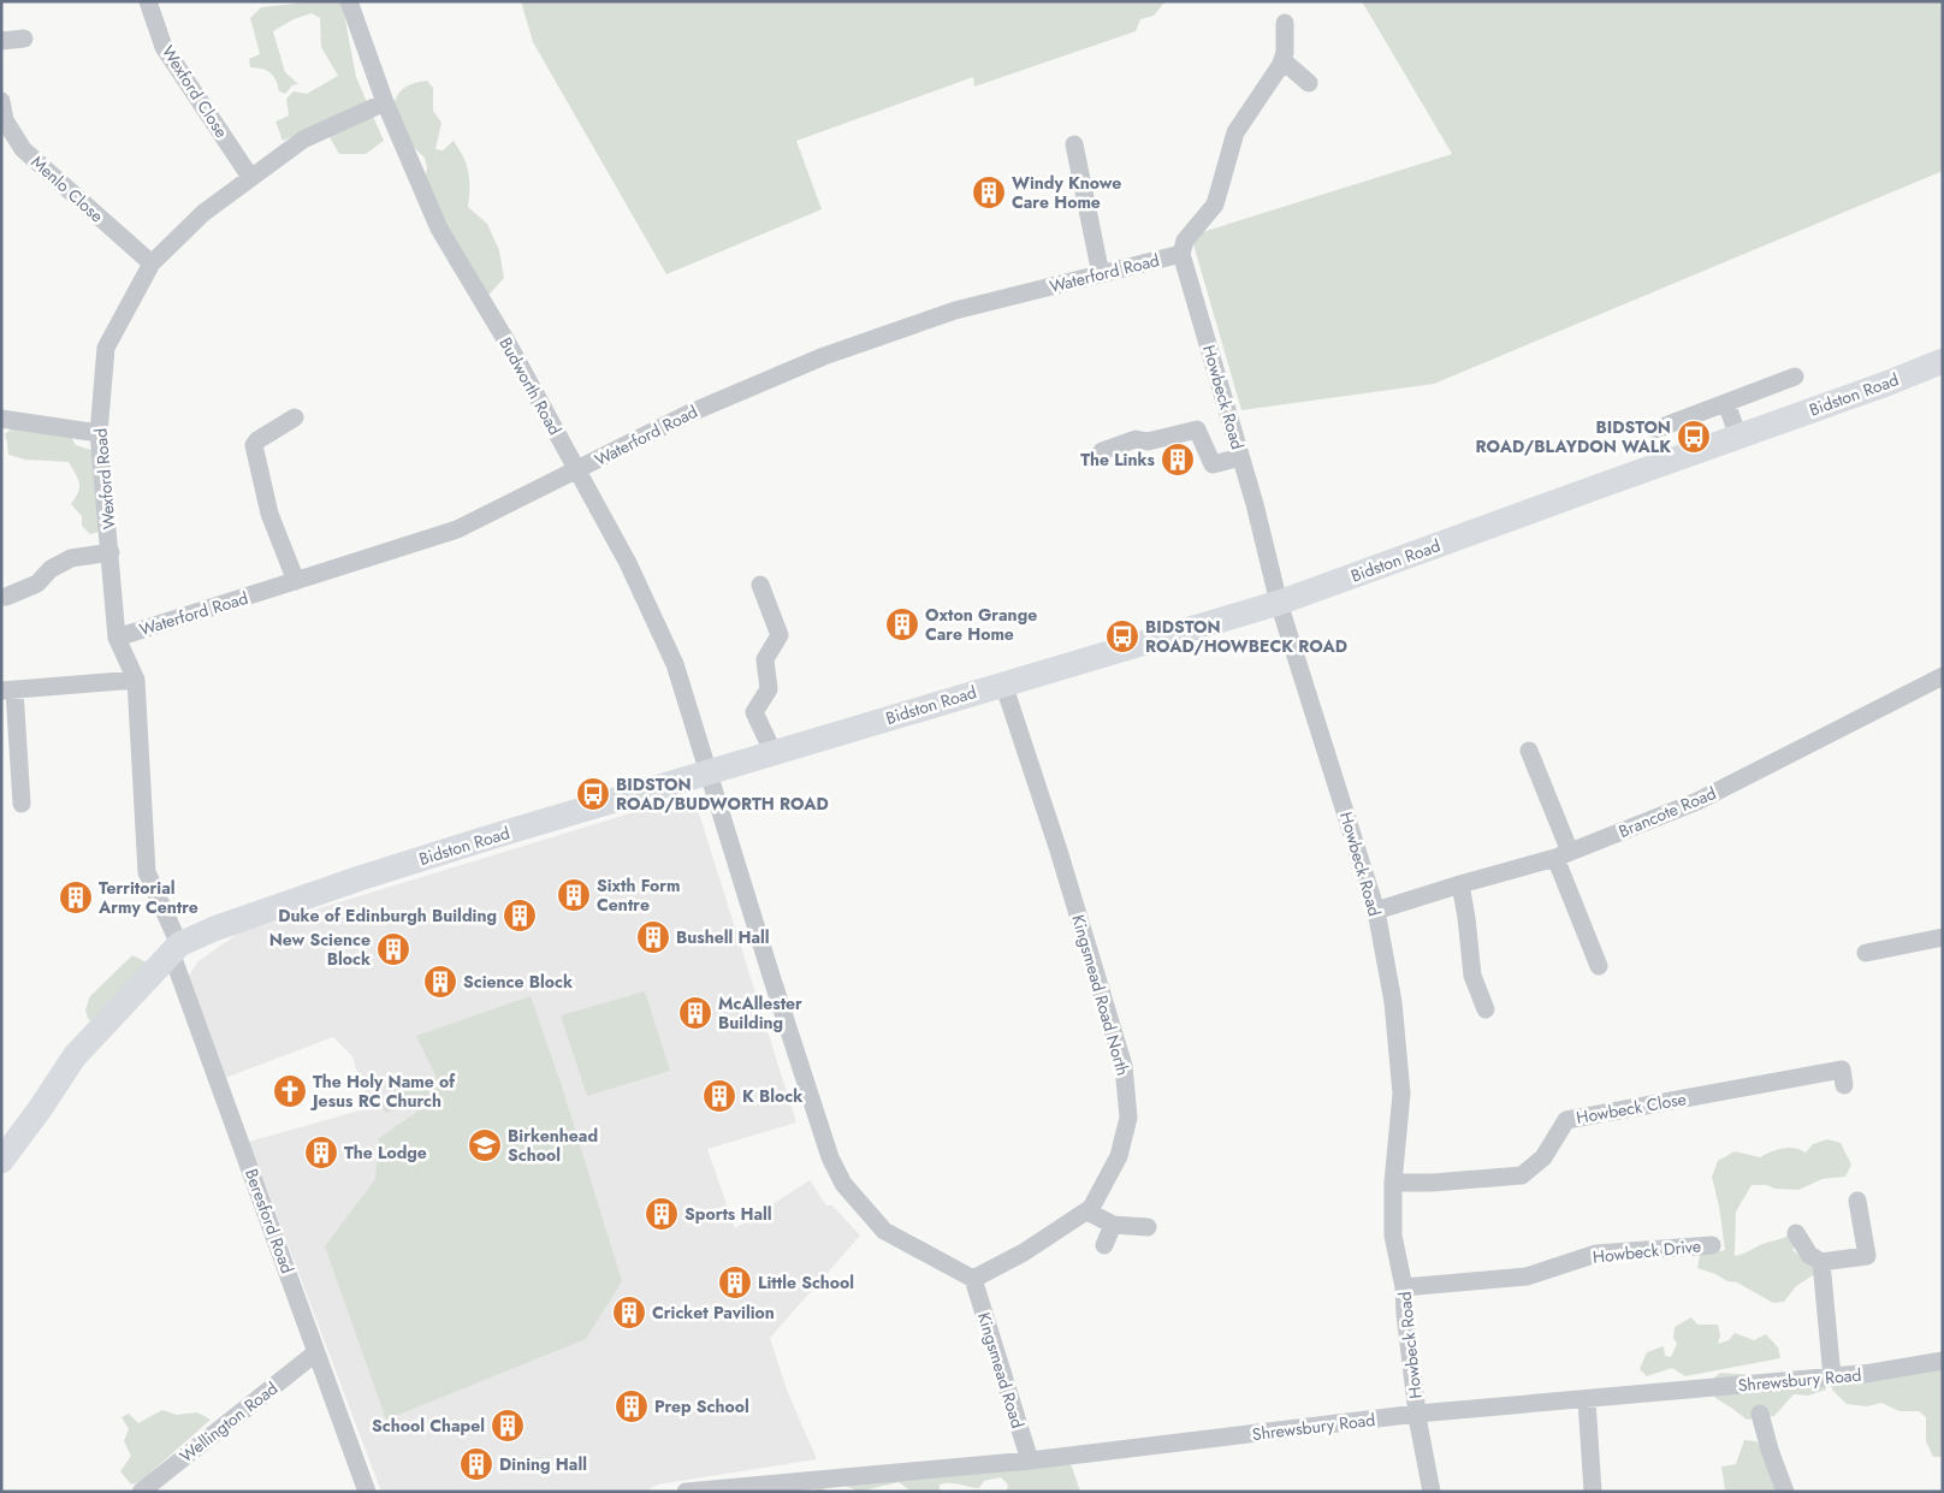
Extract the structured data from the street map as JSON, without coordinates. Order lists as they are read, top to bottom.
{
  "streets": {
    "main road": ["Bidston Road"],
    "street": [
      "Wexford Close",
      "Menlo Close",
      "Waterford Road",
      "Budworth Road",
      "Howbeck Road",
      "Wexford Road",
      "Brancote Road",
      "Kingsmead Road North",
      "Howbeck Close",
      "Beresford Road",
      "Howbeck Drive",
      "Kingsmead Road",
      "Shrewsbury Road",
      "Wellington Road"
    ]
  },
  "crossings": [
    ["Wexford Close", "Wexford Road"],
    ["Menlo Close", "Wexford Road"],
    ["Waterford Road", "Budworth Road"],
    ["Waterford Road", "Howbeck Road"],
    ["Waterford Road", "Wexford Road"],
    ["Budworth Road", "Bidston Road"],
    ["Budworth Road", "Wexford Road"],
    ["Budworth Road", "Kingsmead Road North"],
    ["Budworth Road", "Kingsmead Road"],
    ["Bidston Road", "Howbeck Road"],
    ["Bidston Road", "Wexford Road"],
    ["Bidston Road", "Kingsmead Road North"],
    ["Bidston Road", "Beresford Road"],
    ["Howbeck Road", "Brancote Road"],
    ["Howbeck Road", "Howbeck Close"],
    ["Howbeck Road", "Howbeck Drive"],
    ["Howbeck Road", "Shrewsbury Road"],
    ["Wexford Road", "Beresford Road"],
    ["Kingsmead Road North", "Kingsmead Road"],
    ["Beresford Road", "Wellington Road"],
    ["Kingsmead Road", "Shrewsbury Road"]
  ],
  "places": {
    "building": [
      "Windy Knowe Care Home",
      "The Links",
      "Oxton Grange Care Home",
      "Sixth Form Centre",
      "Territorial Army Centre",
      "Duke of Edinburgh Building",
      "Bushell Hall",
      "New Science Block",
      "Science Block",
      "McAllester Building",
      "K Block",
      "The Lodge",
      "Sports Hall",
      "Little School",
      "Cricket Pavilion",
      "Prep School",
      "School Chapel",
      "Dining Hall"
    ],
    "bus stop": ["BIDSTON ROAD/BLAYDON WALK", "BIDSTON ROAD/HOWBECK ROAD", "BIDSTON ROAD/BUDWORTH ROAD"],
    "church": ["The Holy Name of Jesus RC Church"],
    "school or university": ["Birkenhead School"]
  }
}
